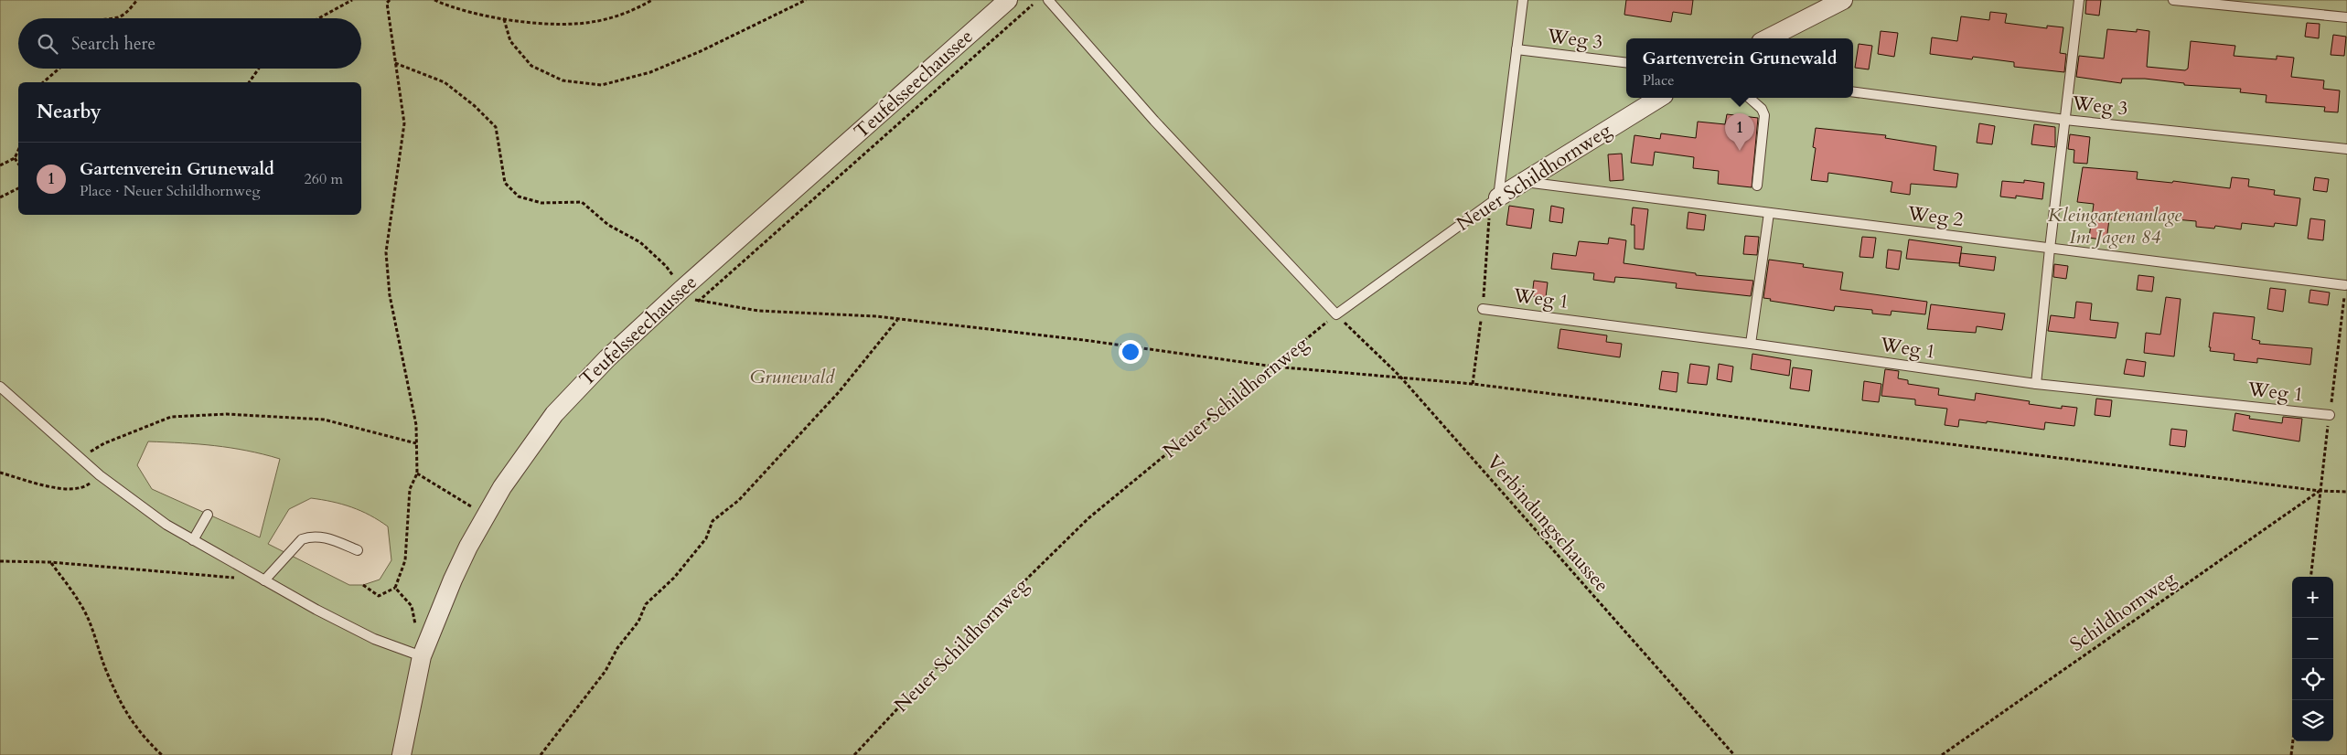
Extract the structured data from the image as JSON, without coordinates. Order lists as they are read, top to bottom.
{
  "streets": {
    "street": ["Teufelsseechaussee", "Neuer Schildhornweg"],
    "lane": ["Weg 3", "Weg 2", "Weg 1"],
    "path": ["Verbindungschaussee", "Schildhornweg"]
  },
  "crossings": [
    ["Neuer Schildhornweg", "Weg 2"],
    ["Neuer Schildhornweg", "Verbindungschaussee"]
  ],
  "parks": ["Kleingartenanlage Im Jagen 84", "Grunewald"],
  "page": {
    "search": "Search here",
    "popup": ["Gartenverein Grunewald", "Place"],
    "heading": "Nearby",
    "pins": "1",
    "list": [
      {
        "mark": "1",
        "name": "Gartenverein Grunewald",
        "note": "Place · Neuer Schildhornweg",
        "value": "260 m"
      }
    ],
    "map_buttons": ["+", "−"]
  }
}
